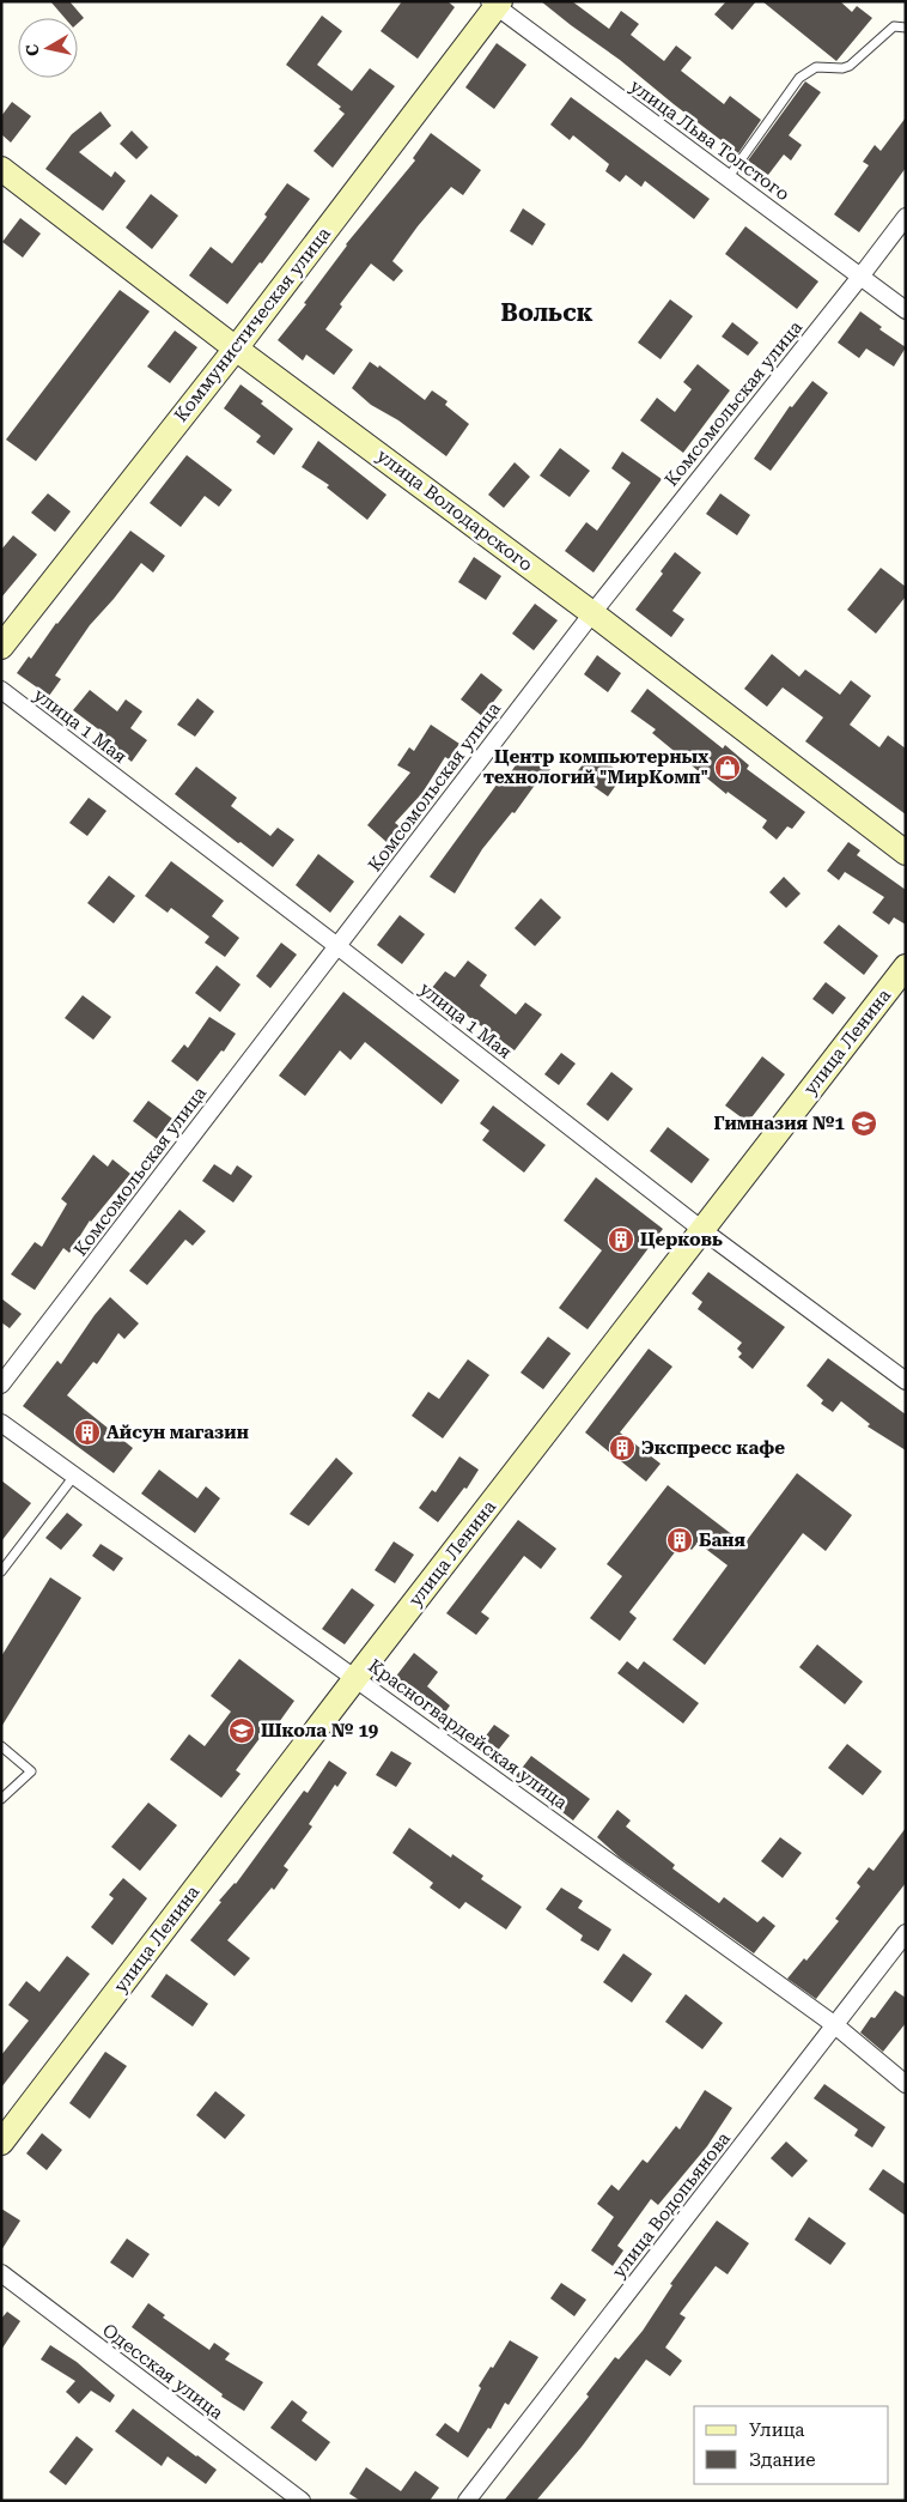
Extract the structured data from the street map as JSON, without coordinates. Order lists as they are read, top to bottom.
{
  "streets": {
    "street": [
      "улица Льва Толстого",
      "Коммунистическая улица",
      "Комсомольская улица",
      "улица Володарского",
      "улица 1 Мая",
      "улица Ленина",
      "Красногвардейская улица",
      "улица Водопьянова",
      "Одесская улица"
    ]
  },
  "crossings": [
    ["улица Льва Толстого", "Коммунистическая улица"],
    ["улица Льва Толстого", "Комсомольская улица"],
    ["Коммунистическая улица", "улица Володарского"],
    ["Комсомольская улица", "улица Володарского"],
    ["Комсомольская улица", "улица 1 Мая"],
    ["улица 1 Мая", "улица Ленина"],
    ["улица Ленина", "Красногвардейская улица"],
    ["Красногвардейская улица", "улица Водопьянова"]
  ],
  "districts": ["Вольск"],
  "places": {
    "shop": ["Центр компьютерных технологий \"МирКомп\""],
    "school or university": ["Гимназия №1", "Школа № 19"],
    "building": [
      "Церковь",
      "Айсун магазин",
      "Экспресс кафе",
      "Баня"
    ]
  },
  "legend": ["Улица", "Здание"],
  "north": "left"
}
